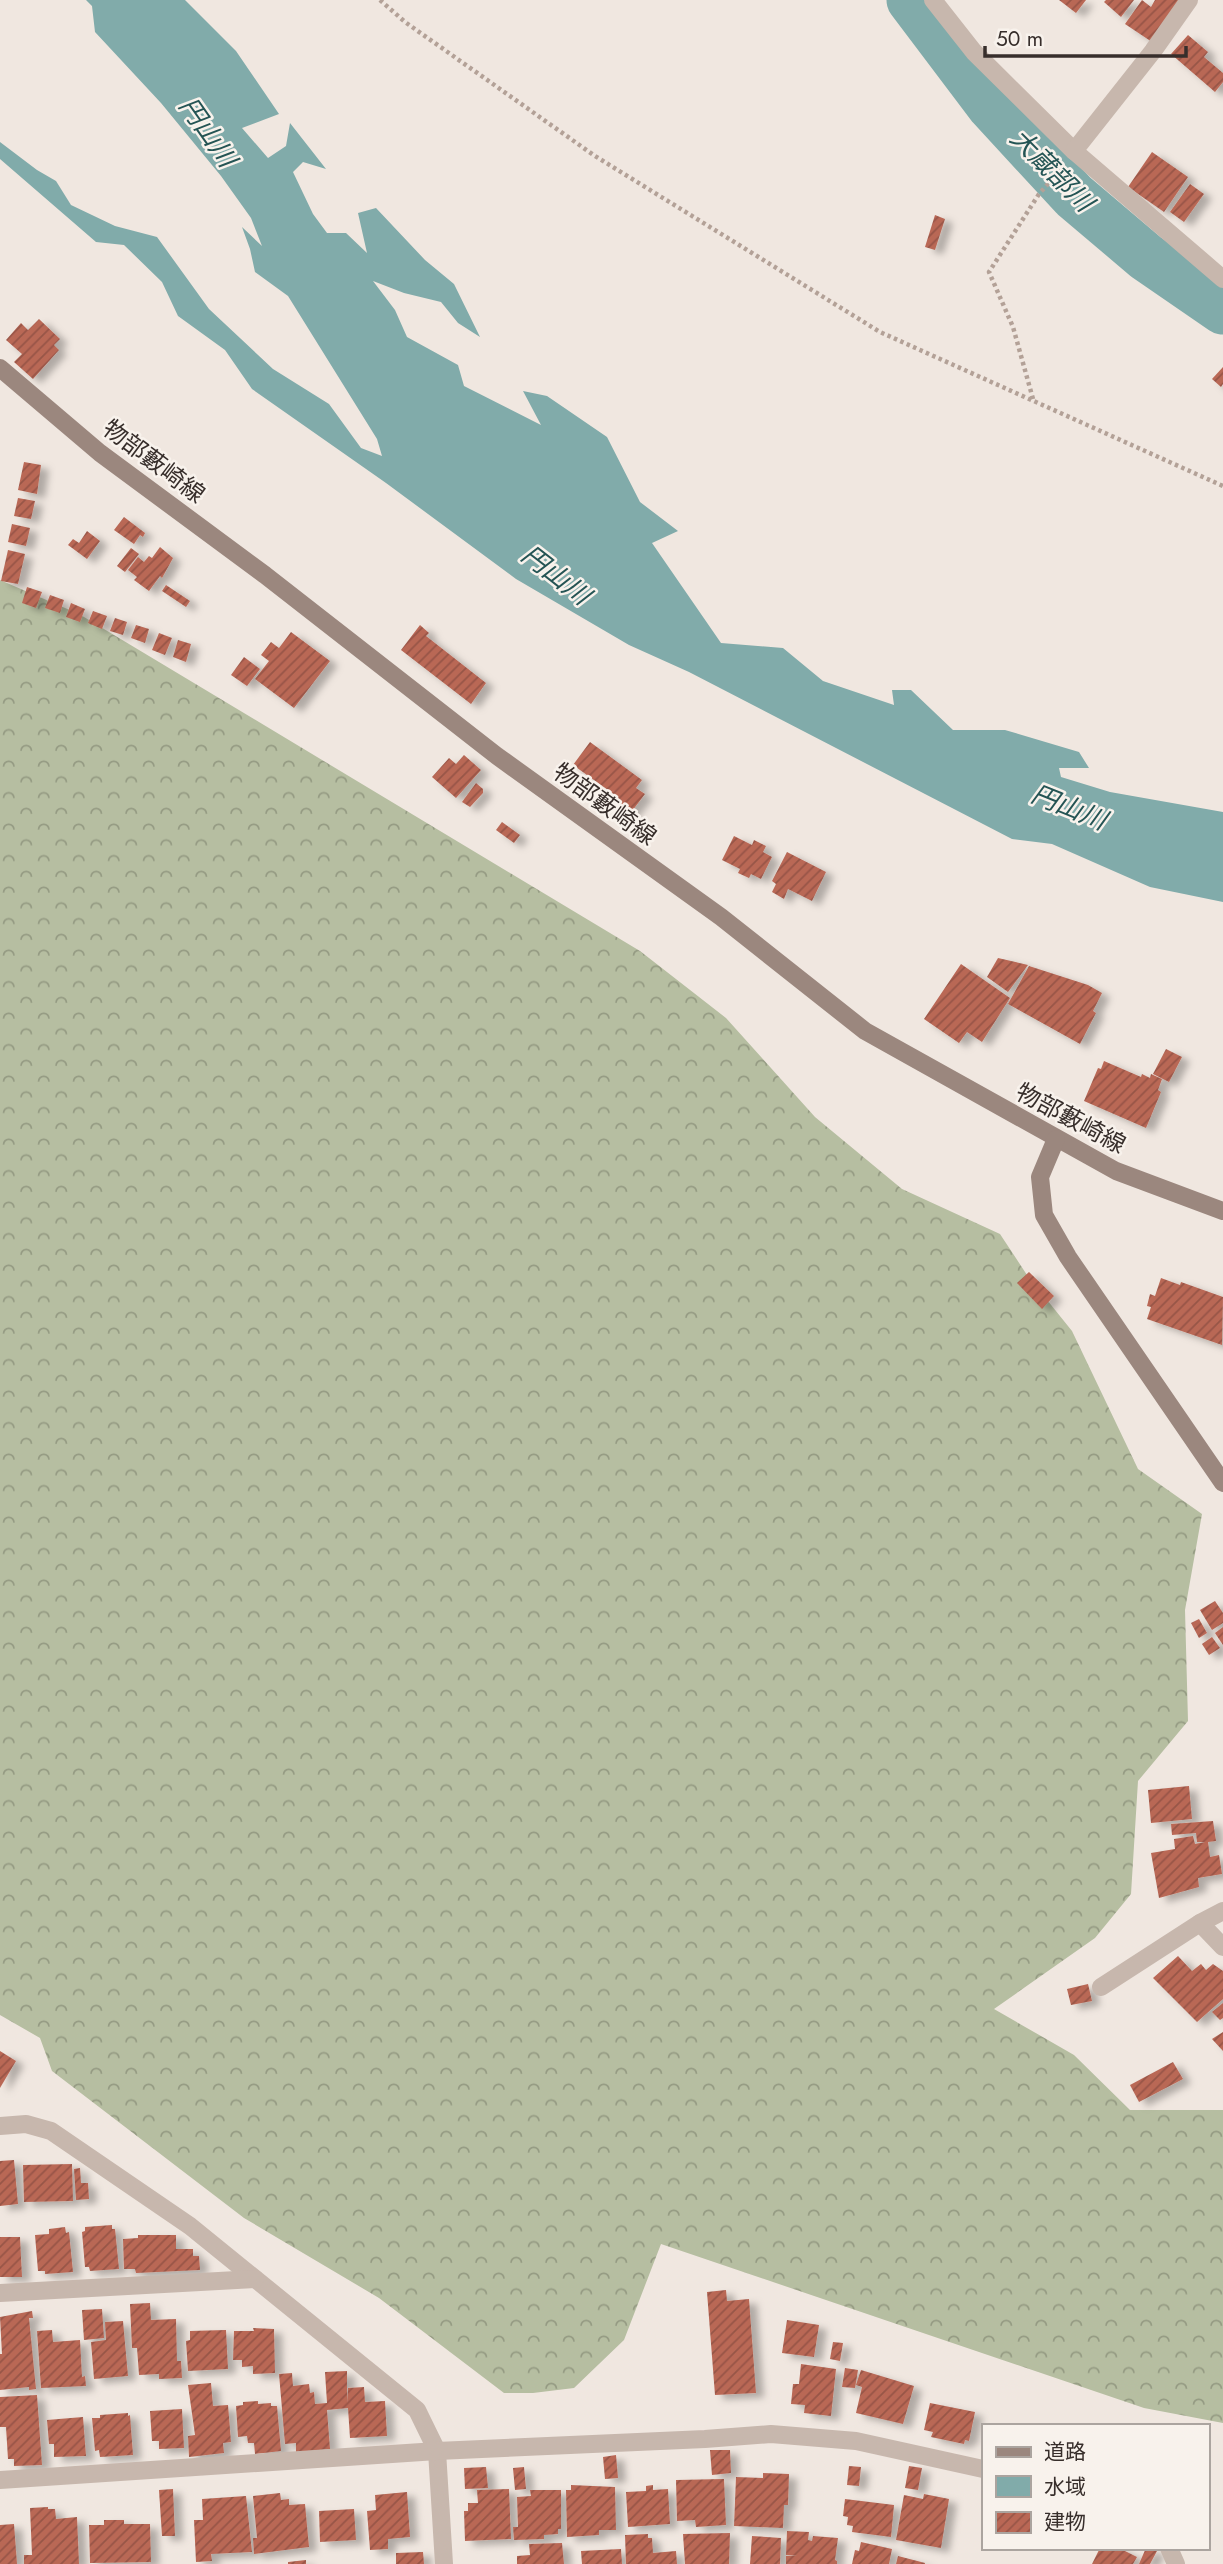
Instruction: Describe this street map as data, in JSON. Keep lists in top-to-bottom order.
{
  "streets": {
    "main road": ["物部藪崎線"]
  },
  "water": ["円山川", "大蔵部川"],
  "legend": ["道路", "水域", "建物"],
  "scale_bar": "50 m"
}
